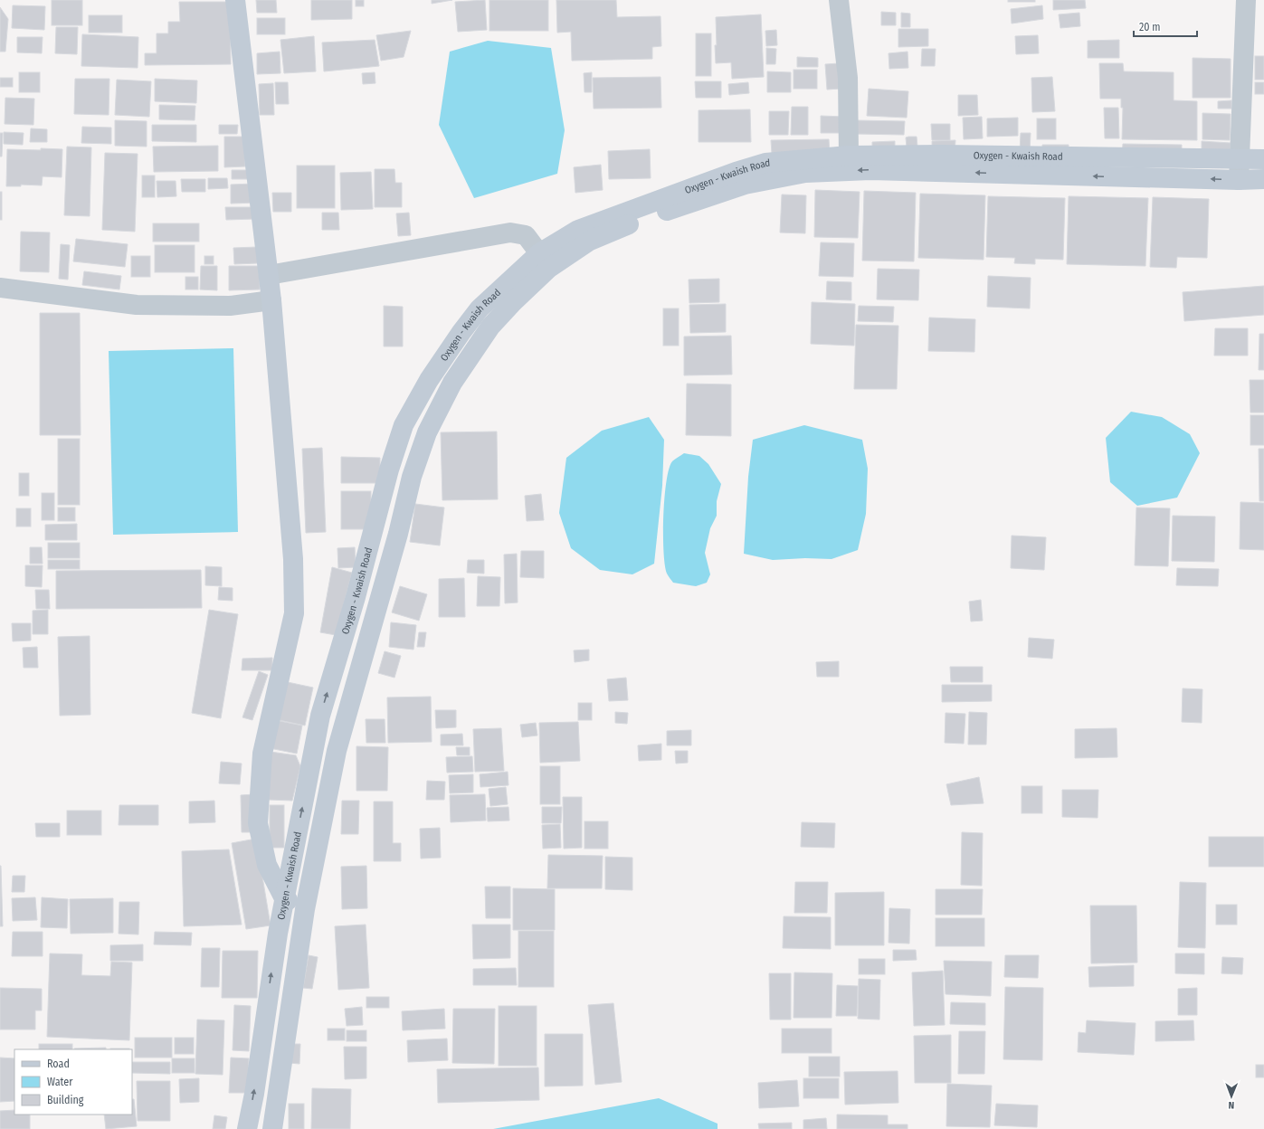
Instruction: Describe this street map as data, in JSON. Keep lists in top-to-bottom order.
{
  "streets": {
    "main road": ["Oxygen - Kwaish Road"]
  },
  "legend": ["Road", "Water", "Building"],
  "scale_bar": "20 m",
  "north": "bottom"
}
